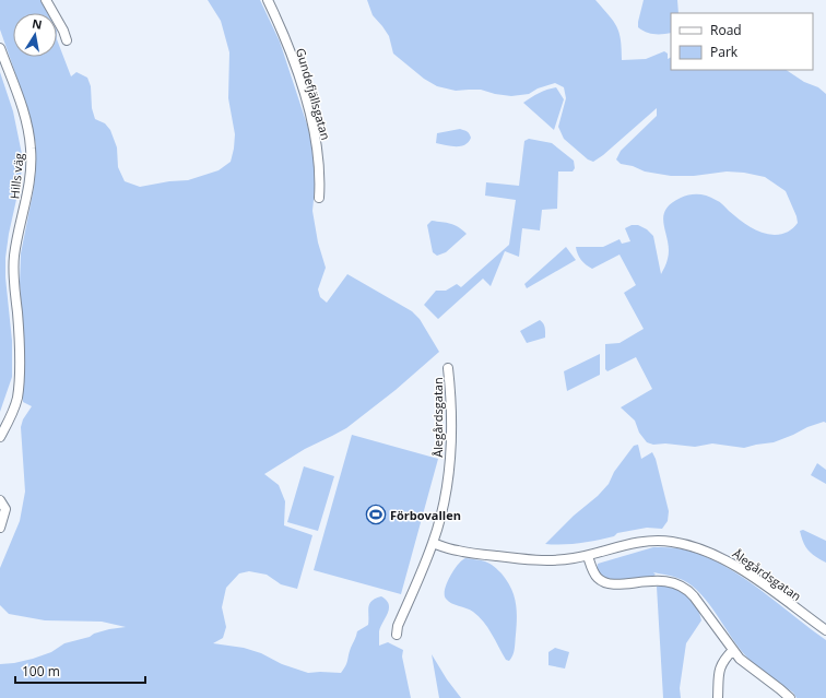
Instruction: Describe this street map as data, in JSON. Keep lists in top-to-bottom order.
{
  "streets": {
    "street": ["Gundefjällsgatan", "Hills väg", "Ålegårdsgatan"]
  },
  "places": {
    "sports": ["Förbovallen"]
  },
  "legend": ["Road", "Park"],
  "scale_bar": "100 m",
  "north": "top"
}
